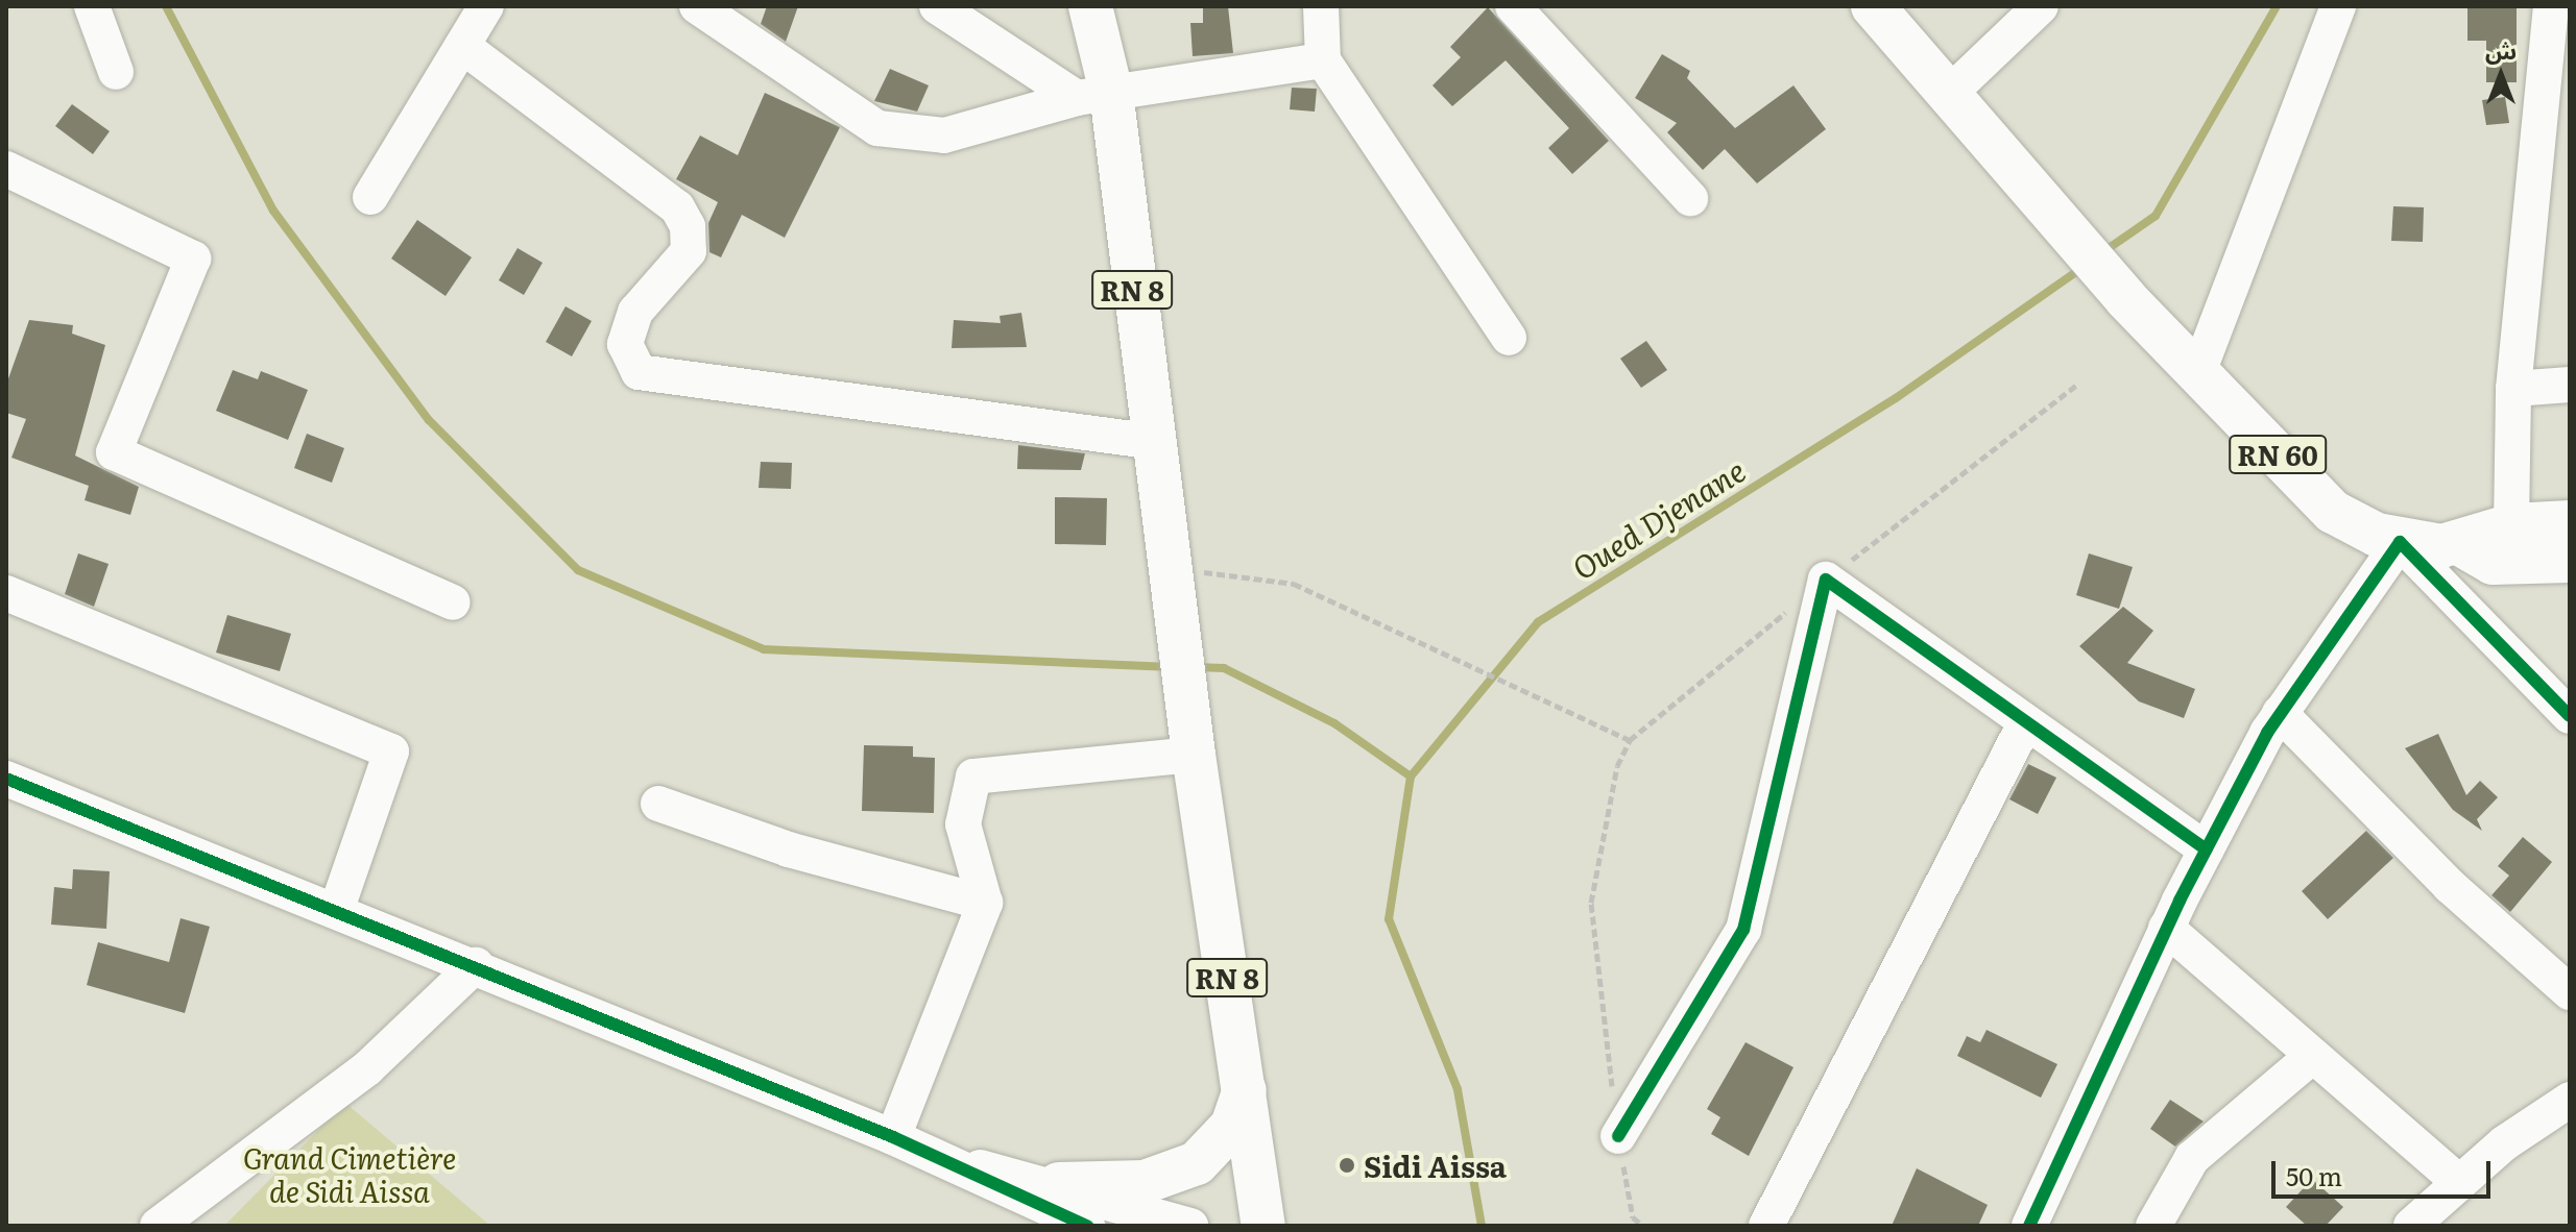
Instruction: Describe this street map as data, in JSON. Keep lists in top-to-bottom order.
{
  "streets": {
    "main road": ["RN 8", "RN 60"]
  },
  "water": ["Oued Djenane"],
  "parks": ["Grand Cimetière de Sidi Aissa"],
  "places": ["Sidi Aissa"],
  "scale_bar": "50 m",
  "north": "top"
}
